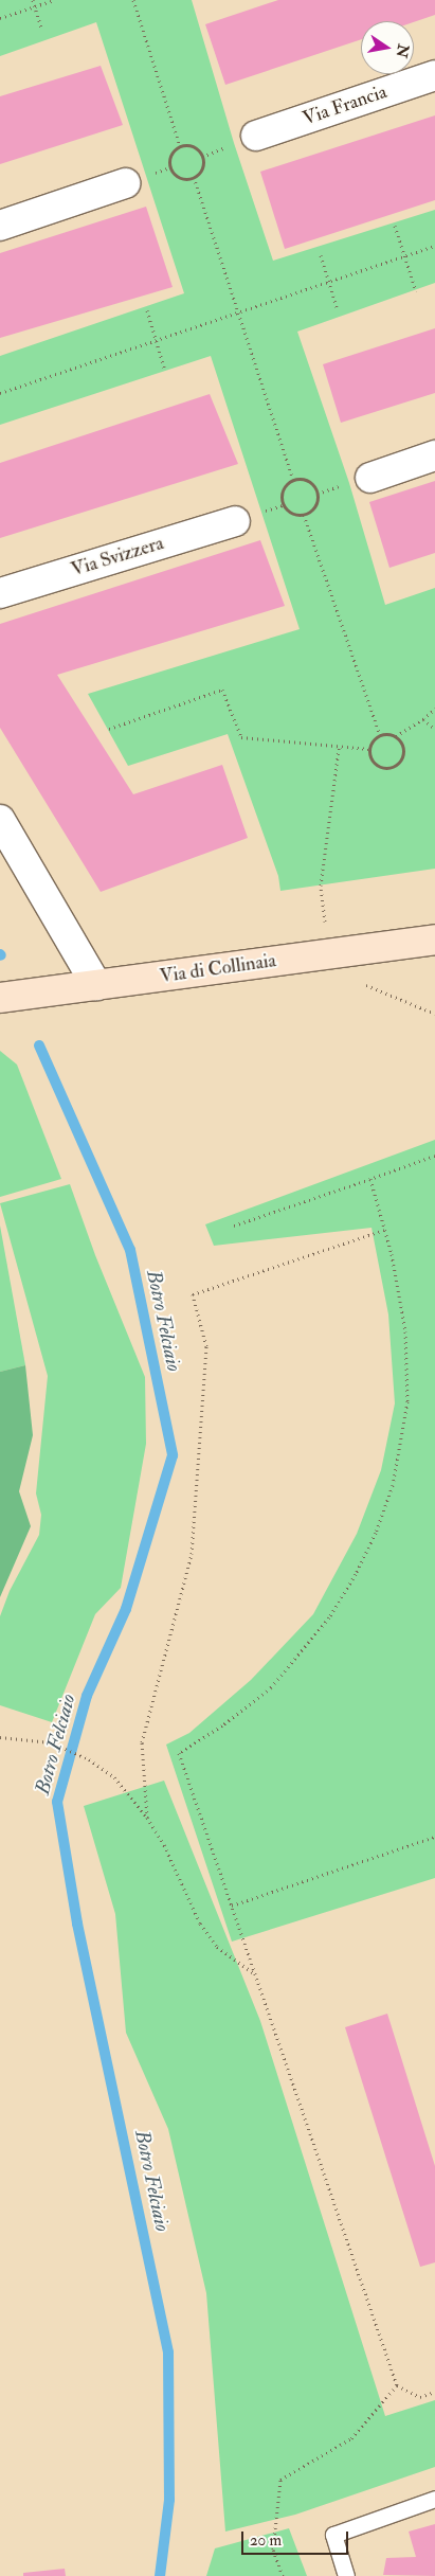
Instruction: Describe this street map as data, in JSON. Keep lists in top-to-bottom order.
{
  "streets": {
    "street": ["Via Francia", "Via Svizzera", "Via di Collinaia"]
  },
  "water": ["Botro Felciaio"],
  "scale_bar": "20 m",
  "north": "right"
}
